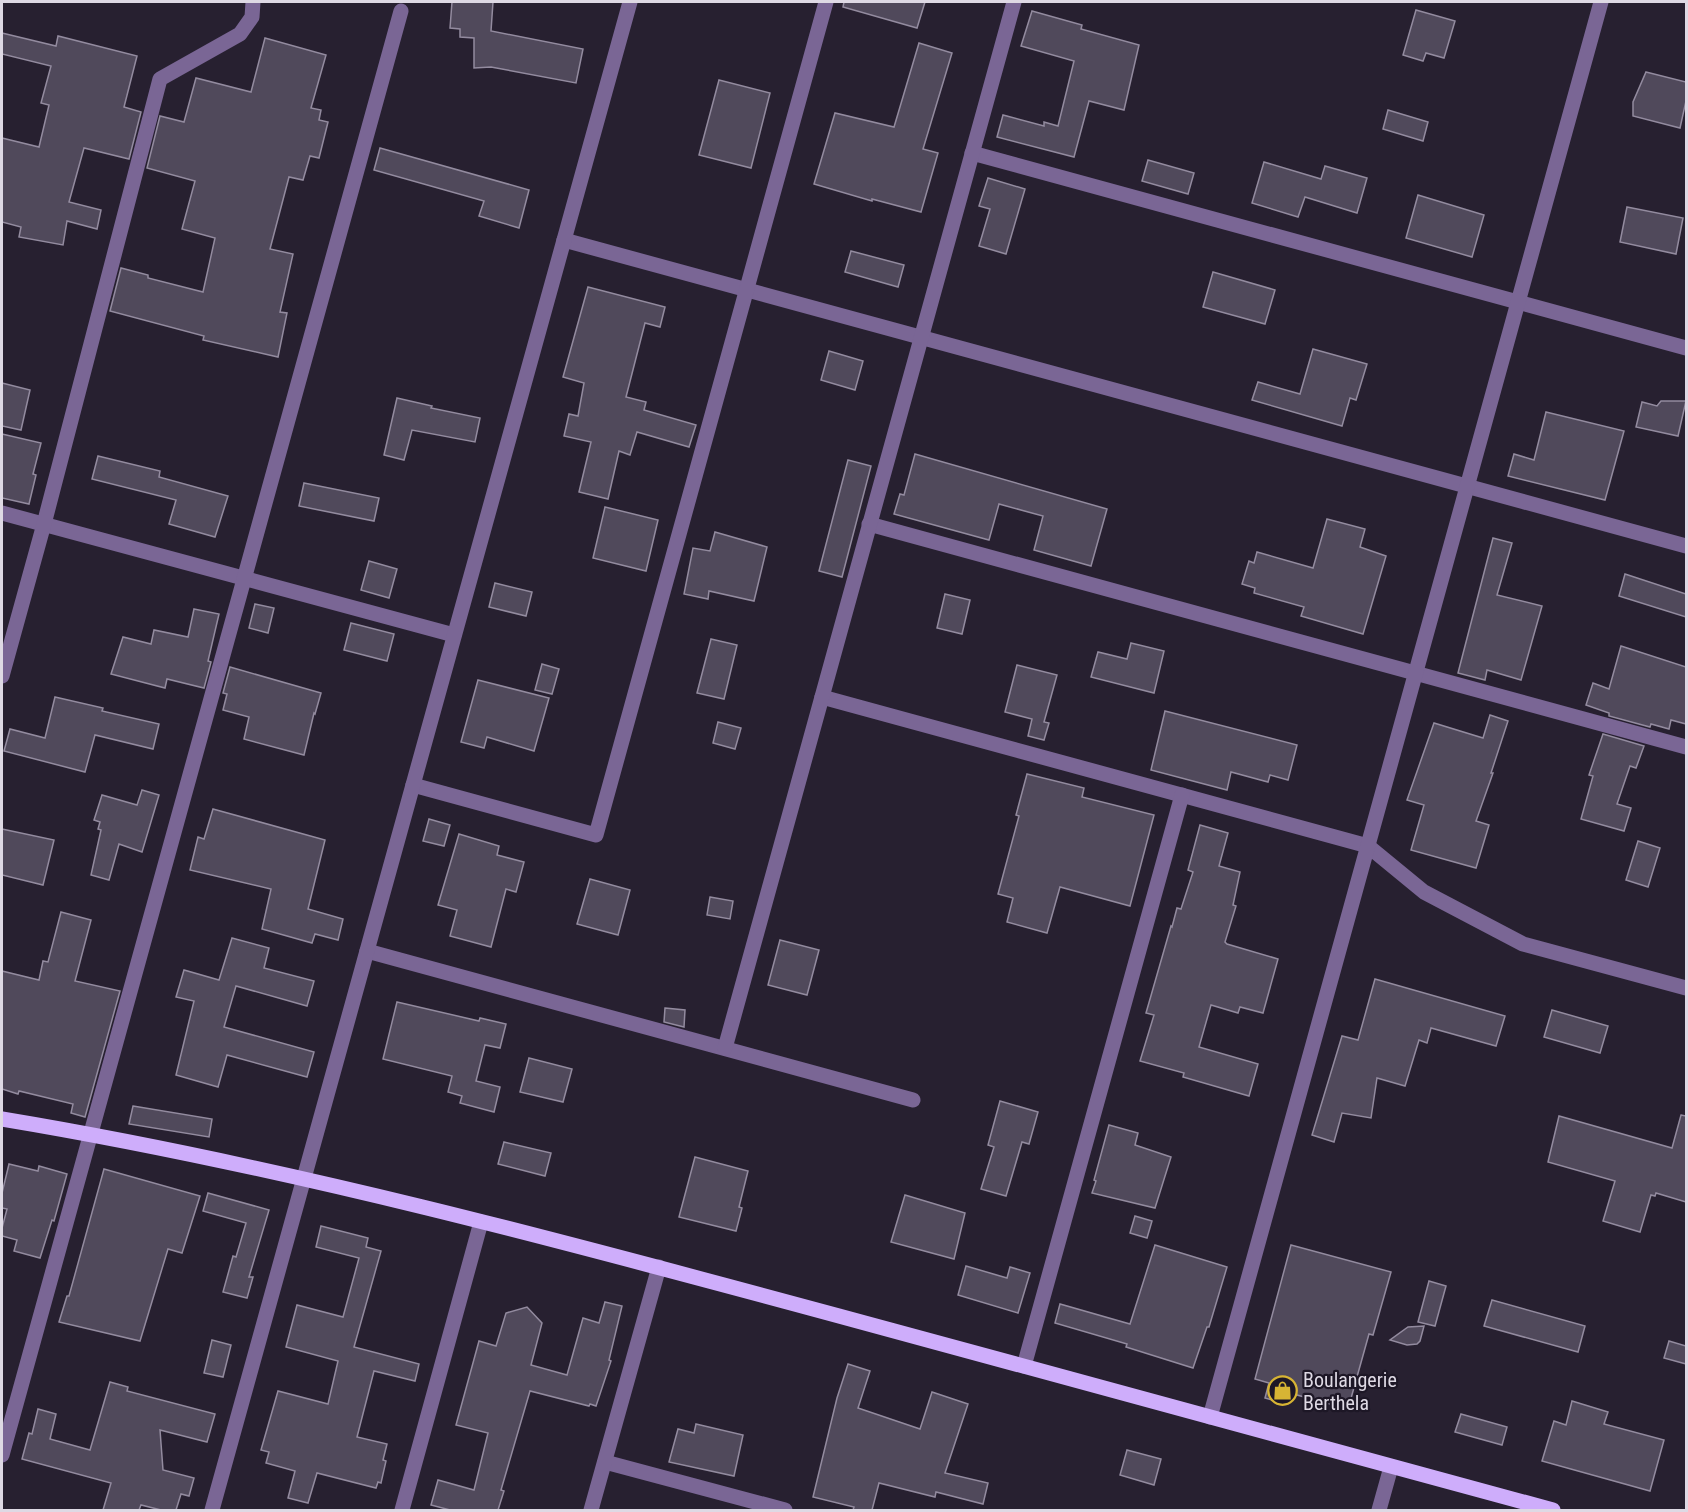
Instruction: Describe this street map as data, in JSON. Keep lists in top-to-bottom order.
{
  "places": {
    "shop": ["Boulangerie Berthela"]
  }
}
